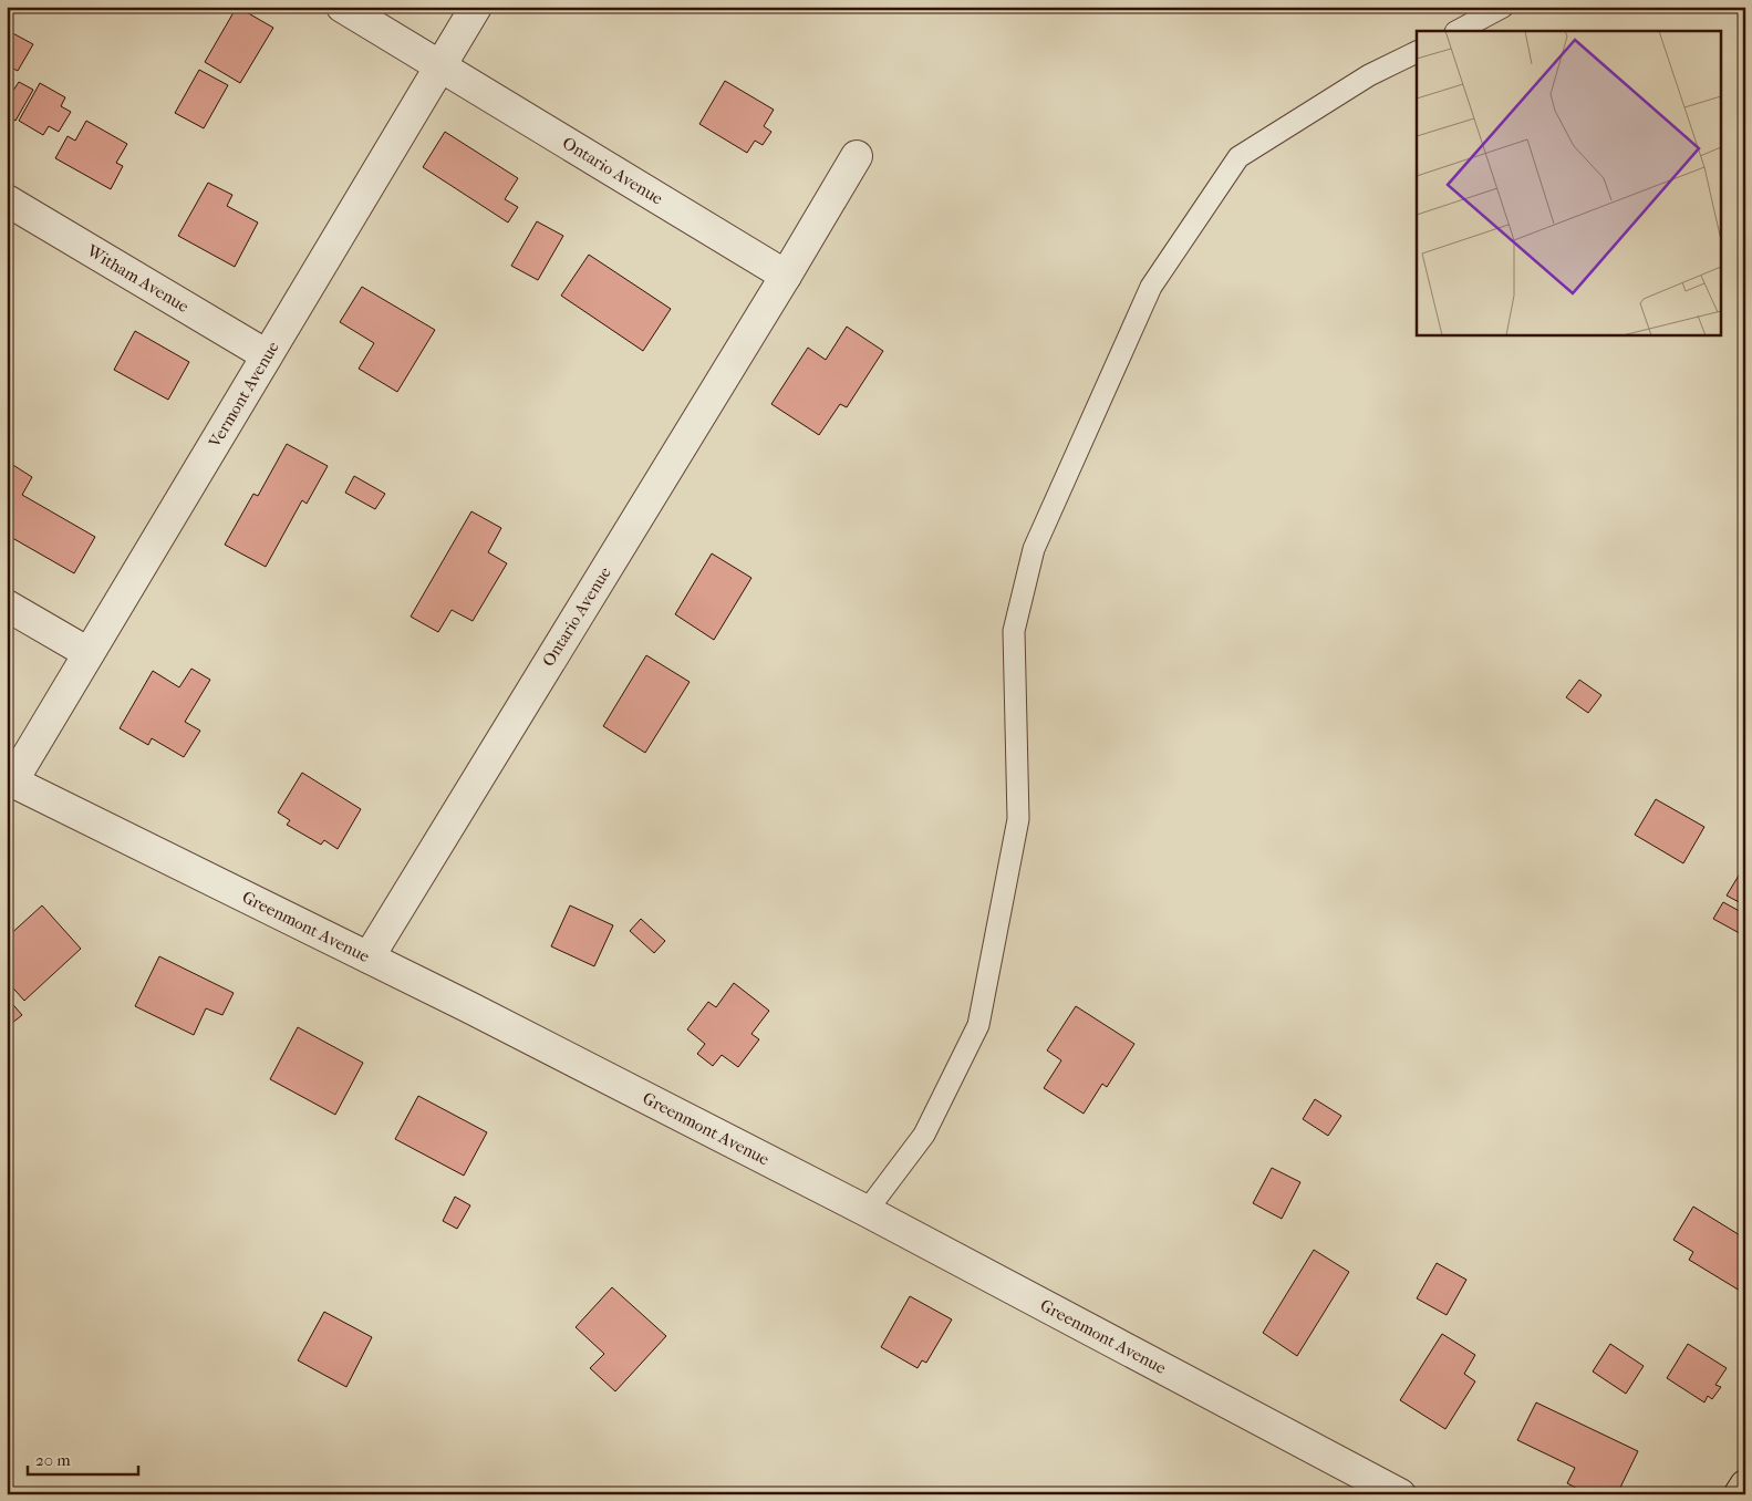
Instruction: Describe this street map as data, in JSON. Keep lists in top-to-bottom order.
{
  "streets": {
    "street": [
      "Ontario Avenue",
      "Witham Avenue",
      "Vermont Avenue",
      "Greenmont Avenue"
    ]
  },
  "crossings": [
    ["Ontario Avenue", "Vermont Avenue"],
    ["Ontario Avenue", "Greenmont Avenue"],
    ["Witham Avenue", "Vermont Avenue"],
    ["Vermont Avenue", "Greenmont Avenue"]
  ],
  "scale_bar": "20 m"
}
